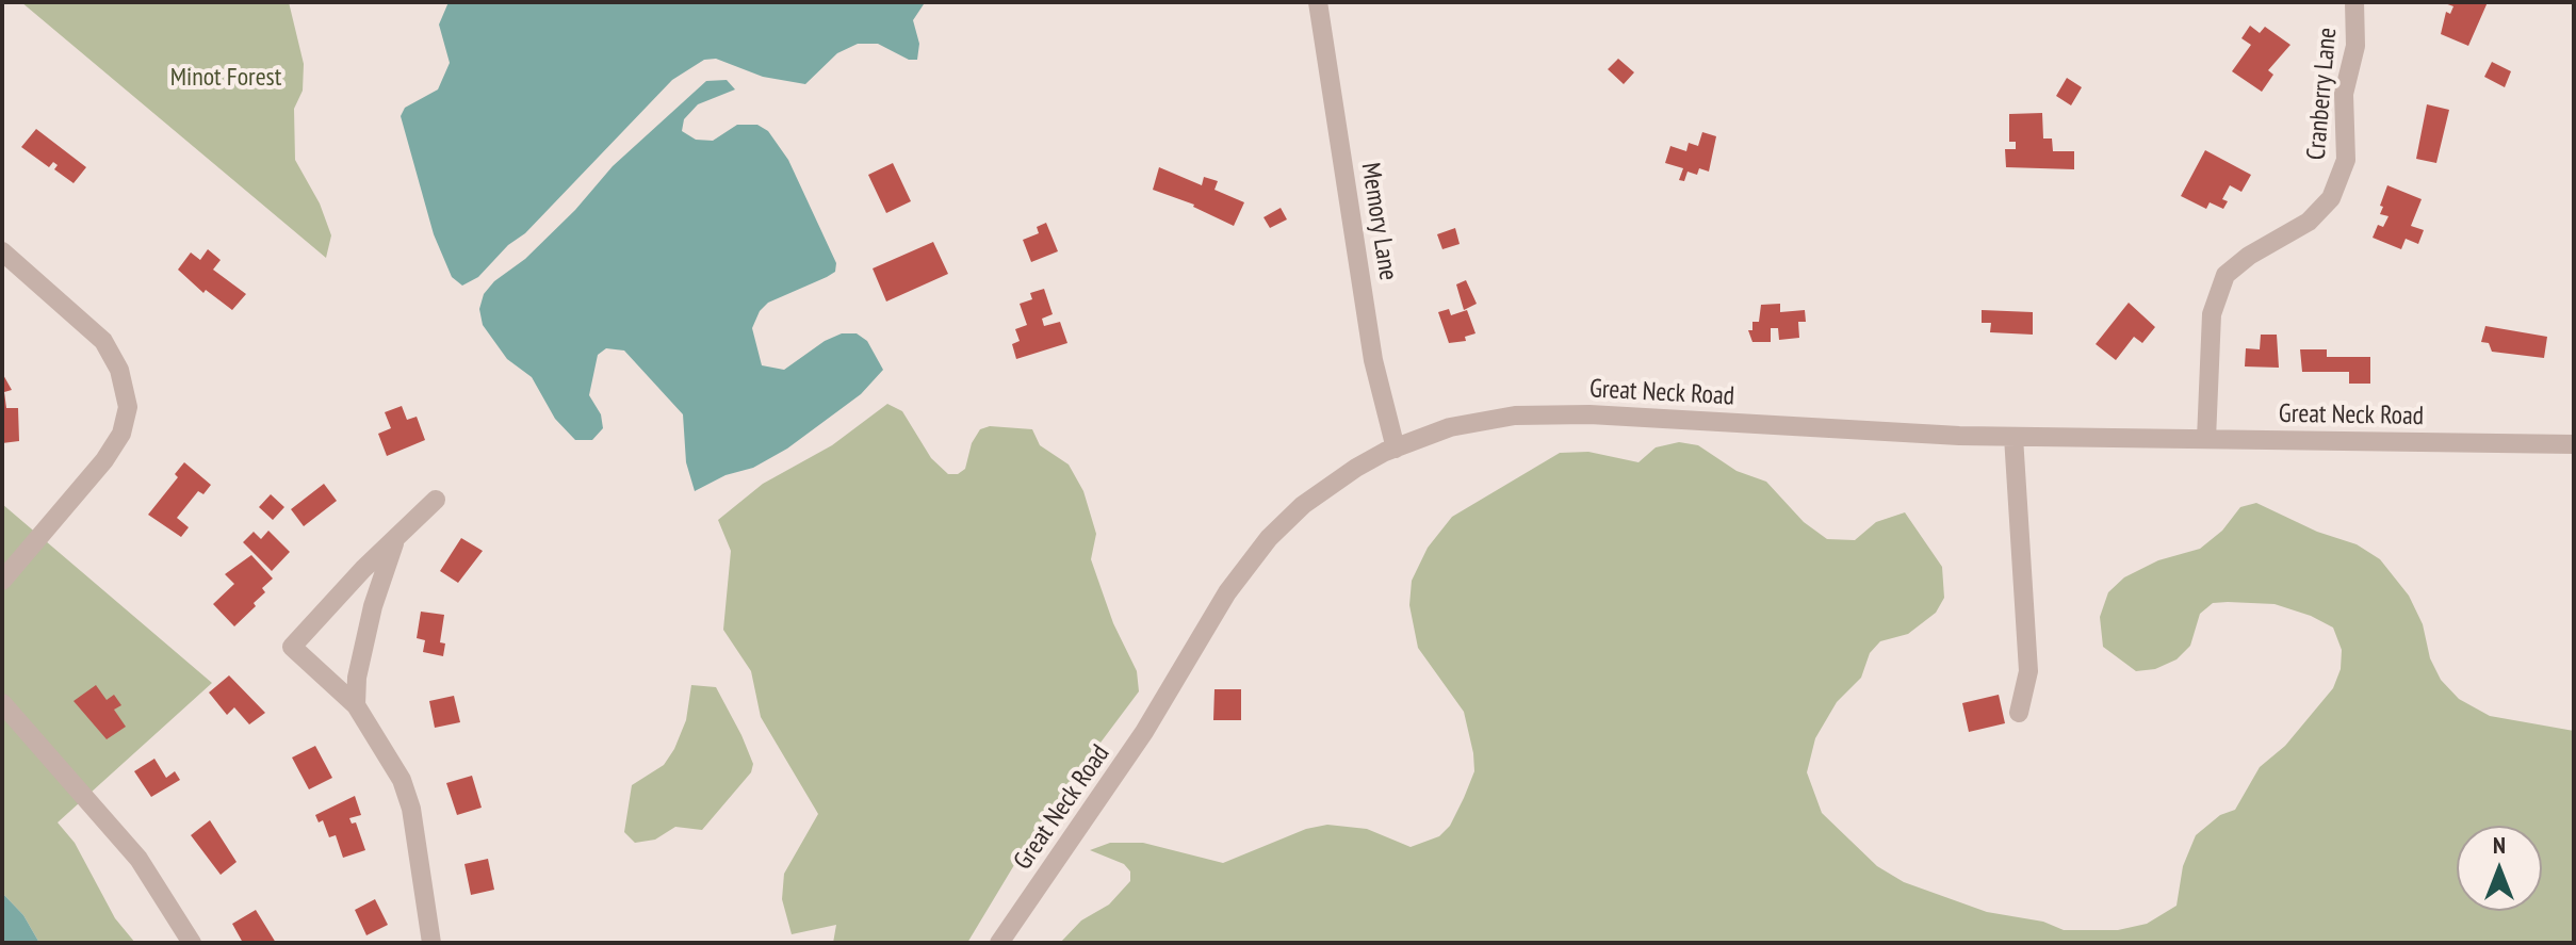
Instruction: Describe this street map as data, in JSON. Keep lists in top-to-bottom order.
{
  "streets": {
    "street": ["Cranberry Lane", "Memory Lane", "Great Neck Road"]
  },
  "crossings": [
    ["Cranberry Lane", "Great Neck Road"],
    ["Memory Lane", "Great Neck Road"]
  ],
  "parks": ["Minot Forest"],
  "north": "top"
}
